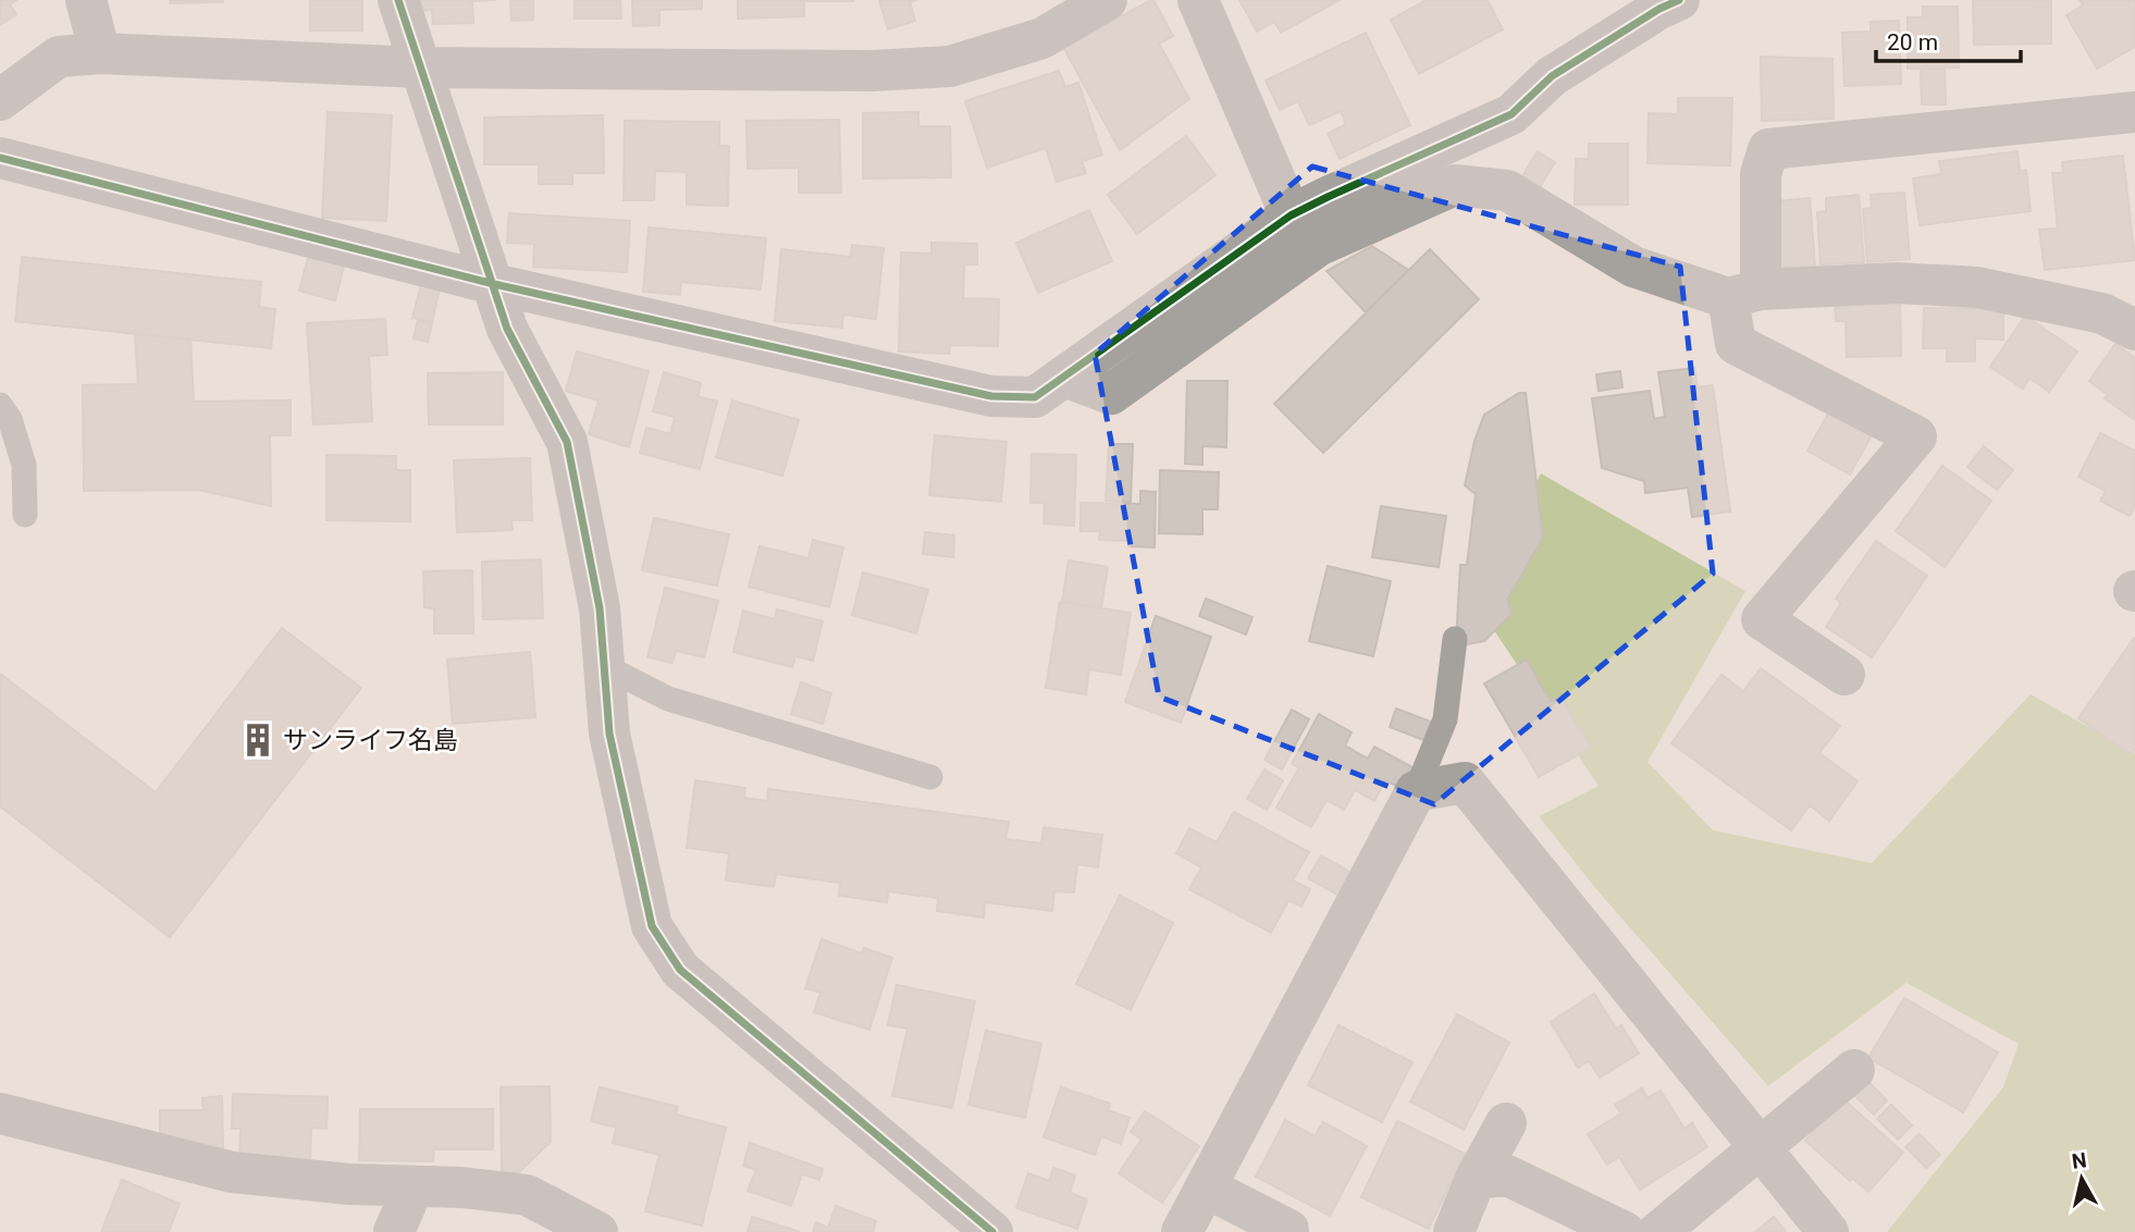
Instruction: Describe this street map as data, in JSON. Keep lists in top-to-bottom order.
{
  "places": {
    "building": ["サンライフ名島"]
  },
  "scale_bar": "20 m",
  "north": "top"
}
